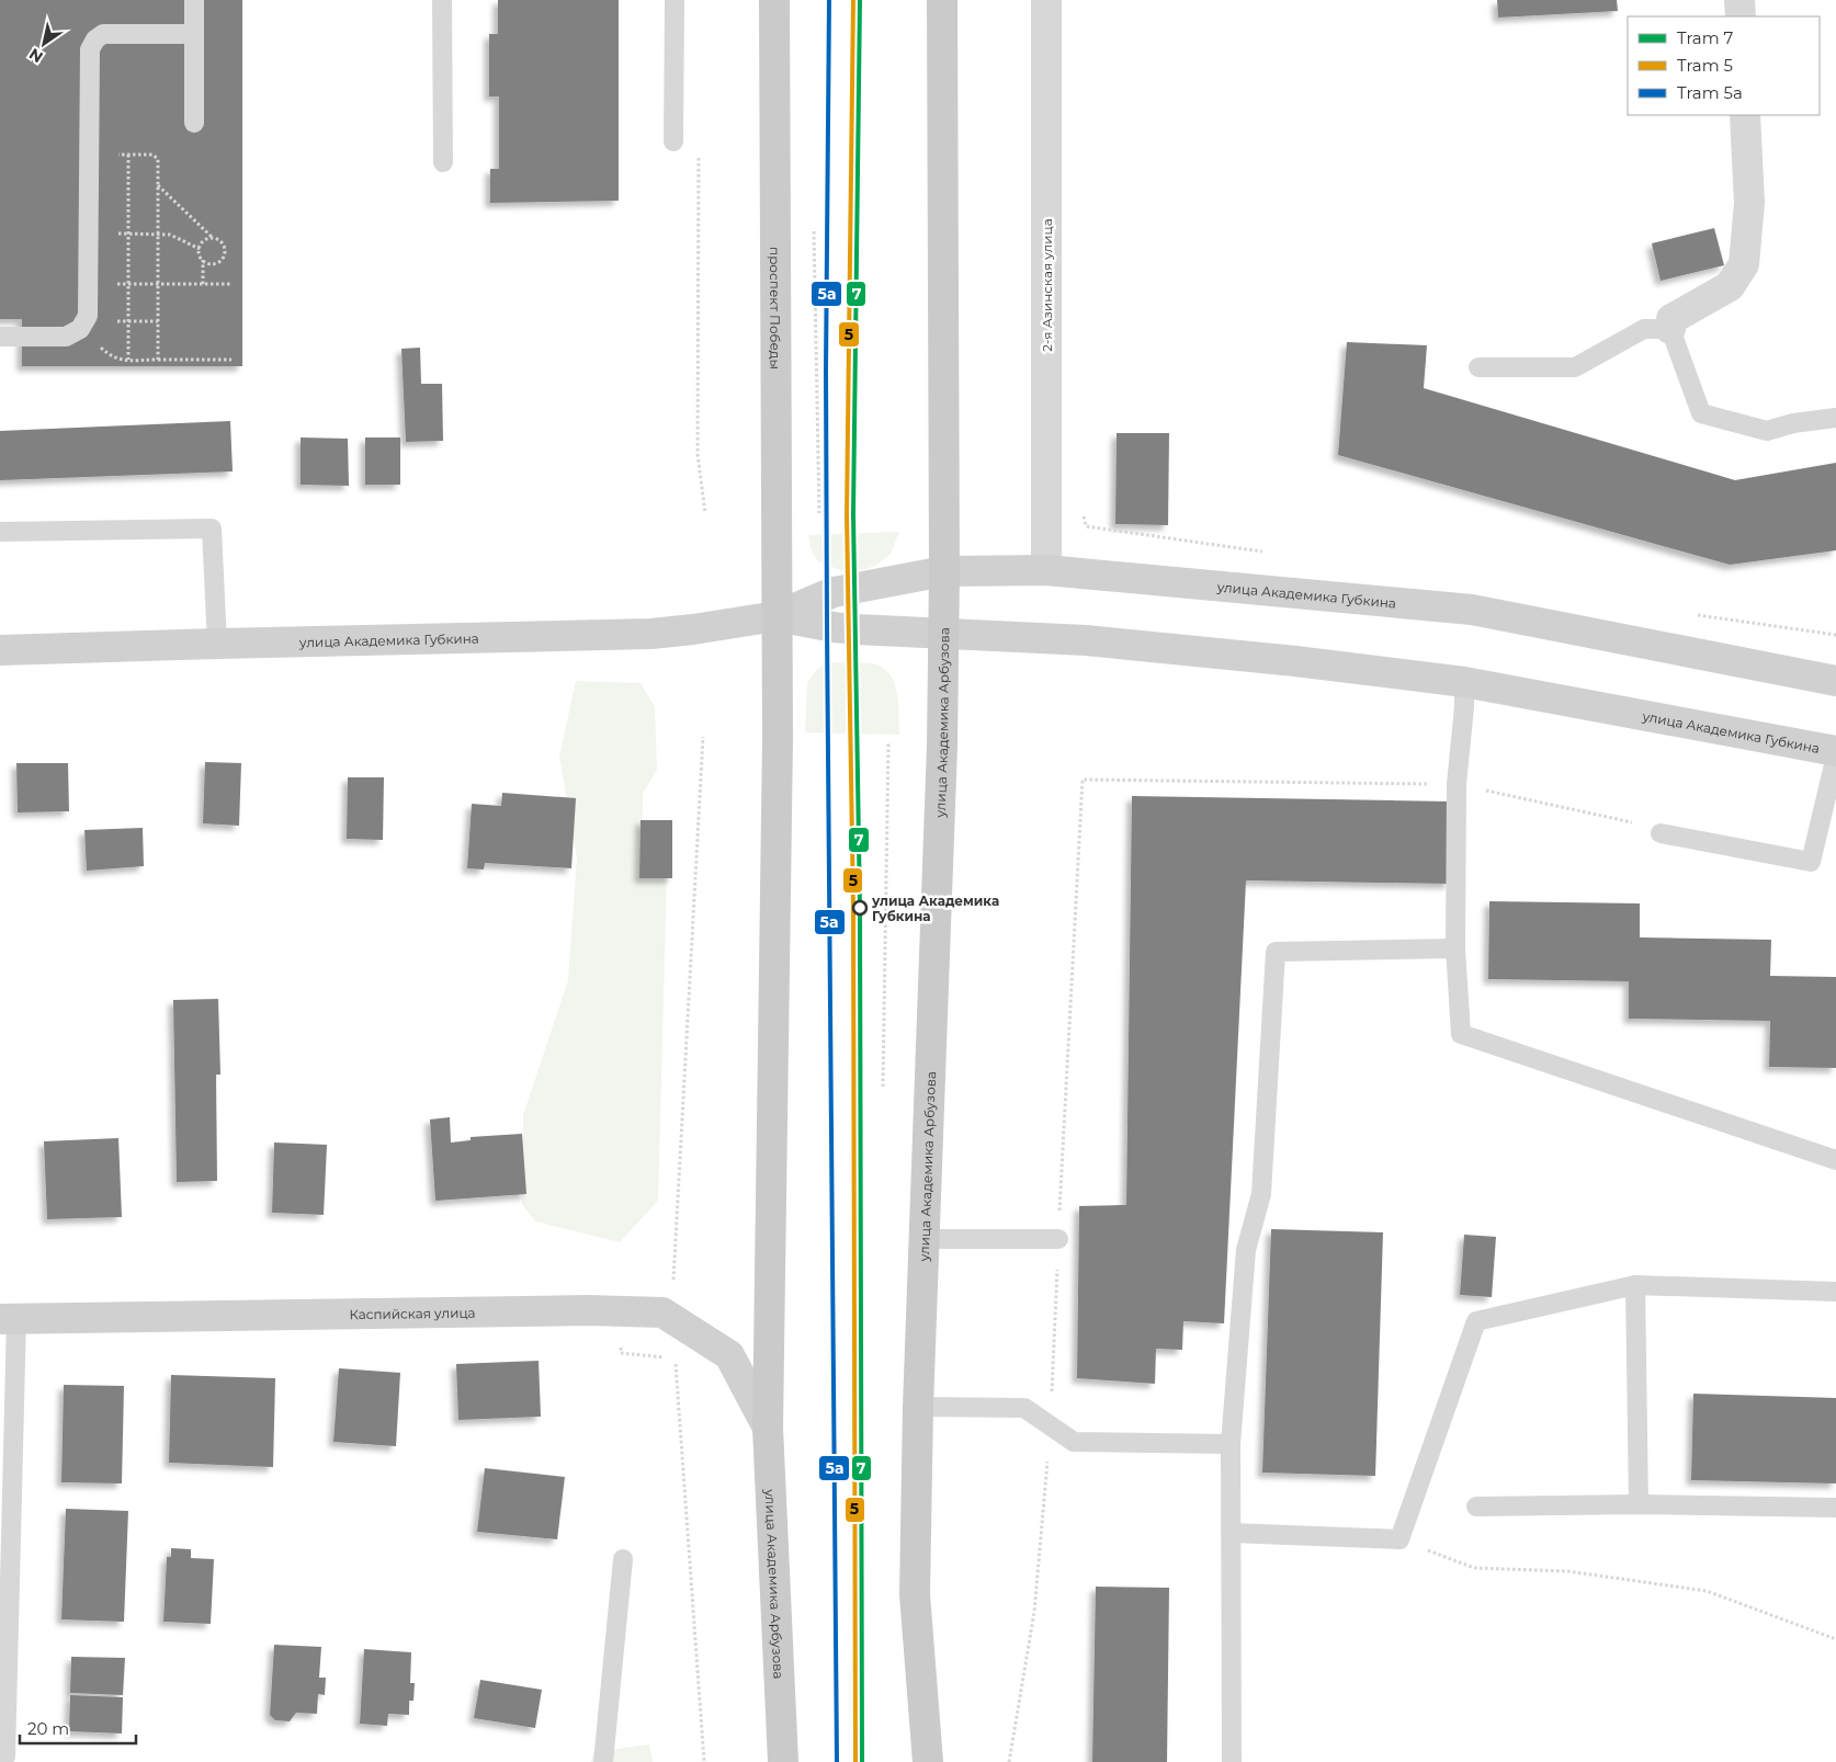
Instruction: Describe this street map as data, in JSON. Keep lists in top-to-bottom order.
{
  "streets": {
    "main road": ["проспект Победы", "улица Академика Арбузова"],
    "street": ["2-я Азинская улица", "улица Академика Губкина", "Каспийская улица"]
  },
  "crossings": [
    ["2-я Азинская улица", "улица Академика Губкина"],
    ["проспект Победы", "улица Академика Губкина"],
    ["проспект Победы", "улица Академика Арбузова"],
    ["улица Академика Губкина", "улица Академика Арбузова"],
    ["улица Академика Арбузова", "Каспийская улица"]
  ],
  "places": ["улица Академика Губкина"],
  "lines": ["tram line 7", "tram line 5", "tram line 5а"],
  "legend": ["Tram 7", "Tram 5", "Tram 5а"],
  "scale_bar": "20 m",
  "north": "bottom left"
}
